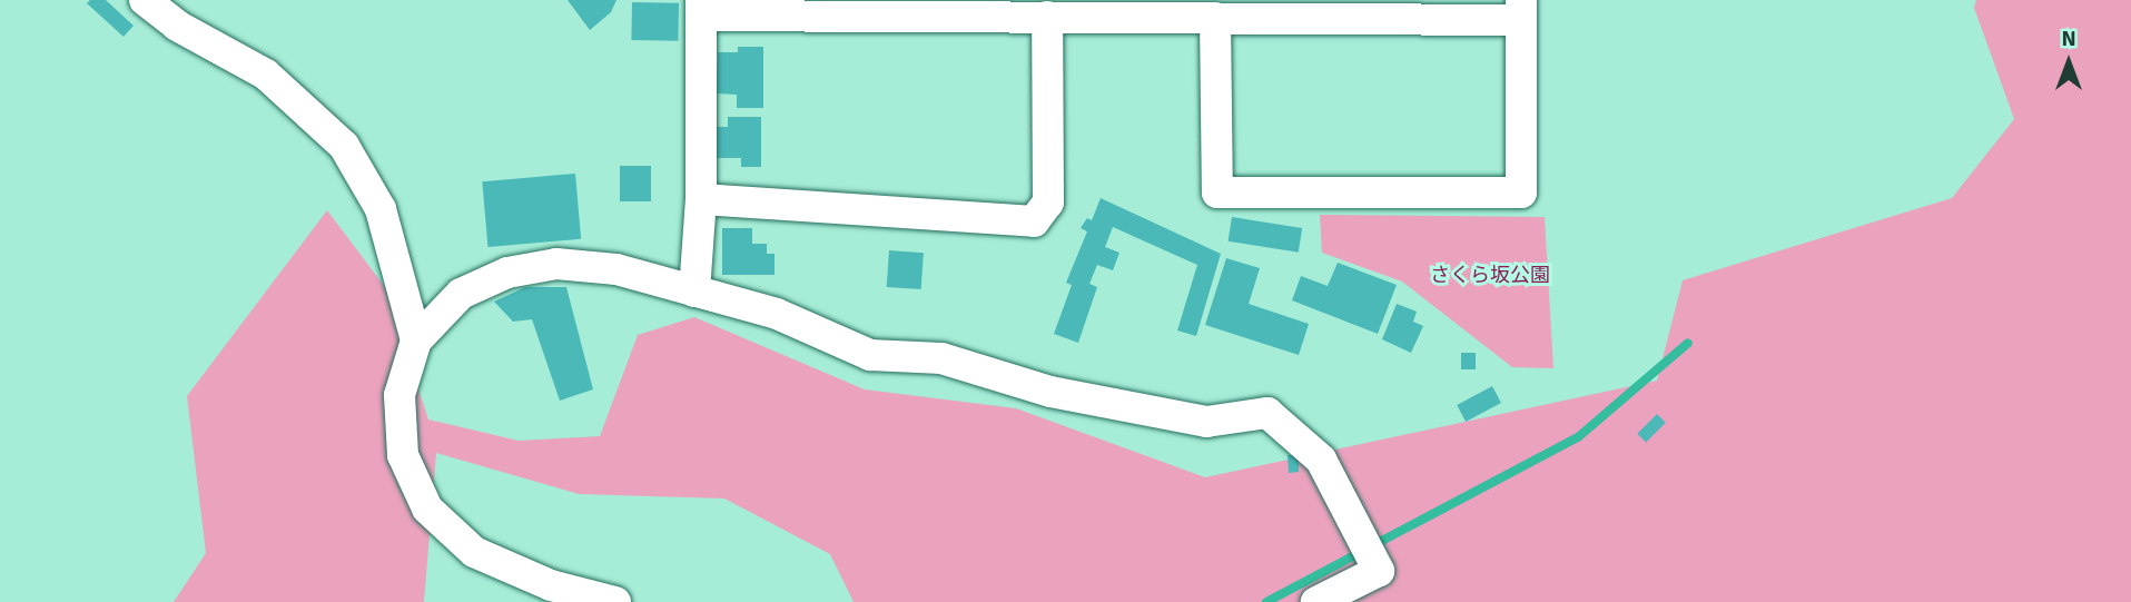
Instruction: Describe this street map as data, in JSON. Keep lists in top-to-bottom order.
{
  "parks": ["さくら坂公園"],
  "north": "top"
}
